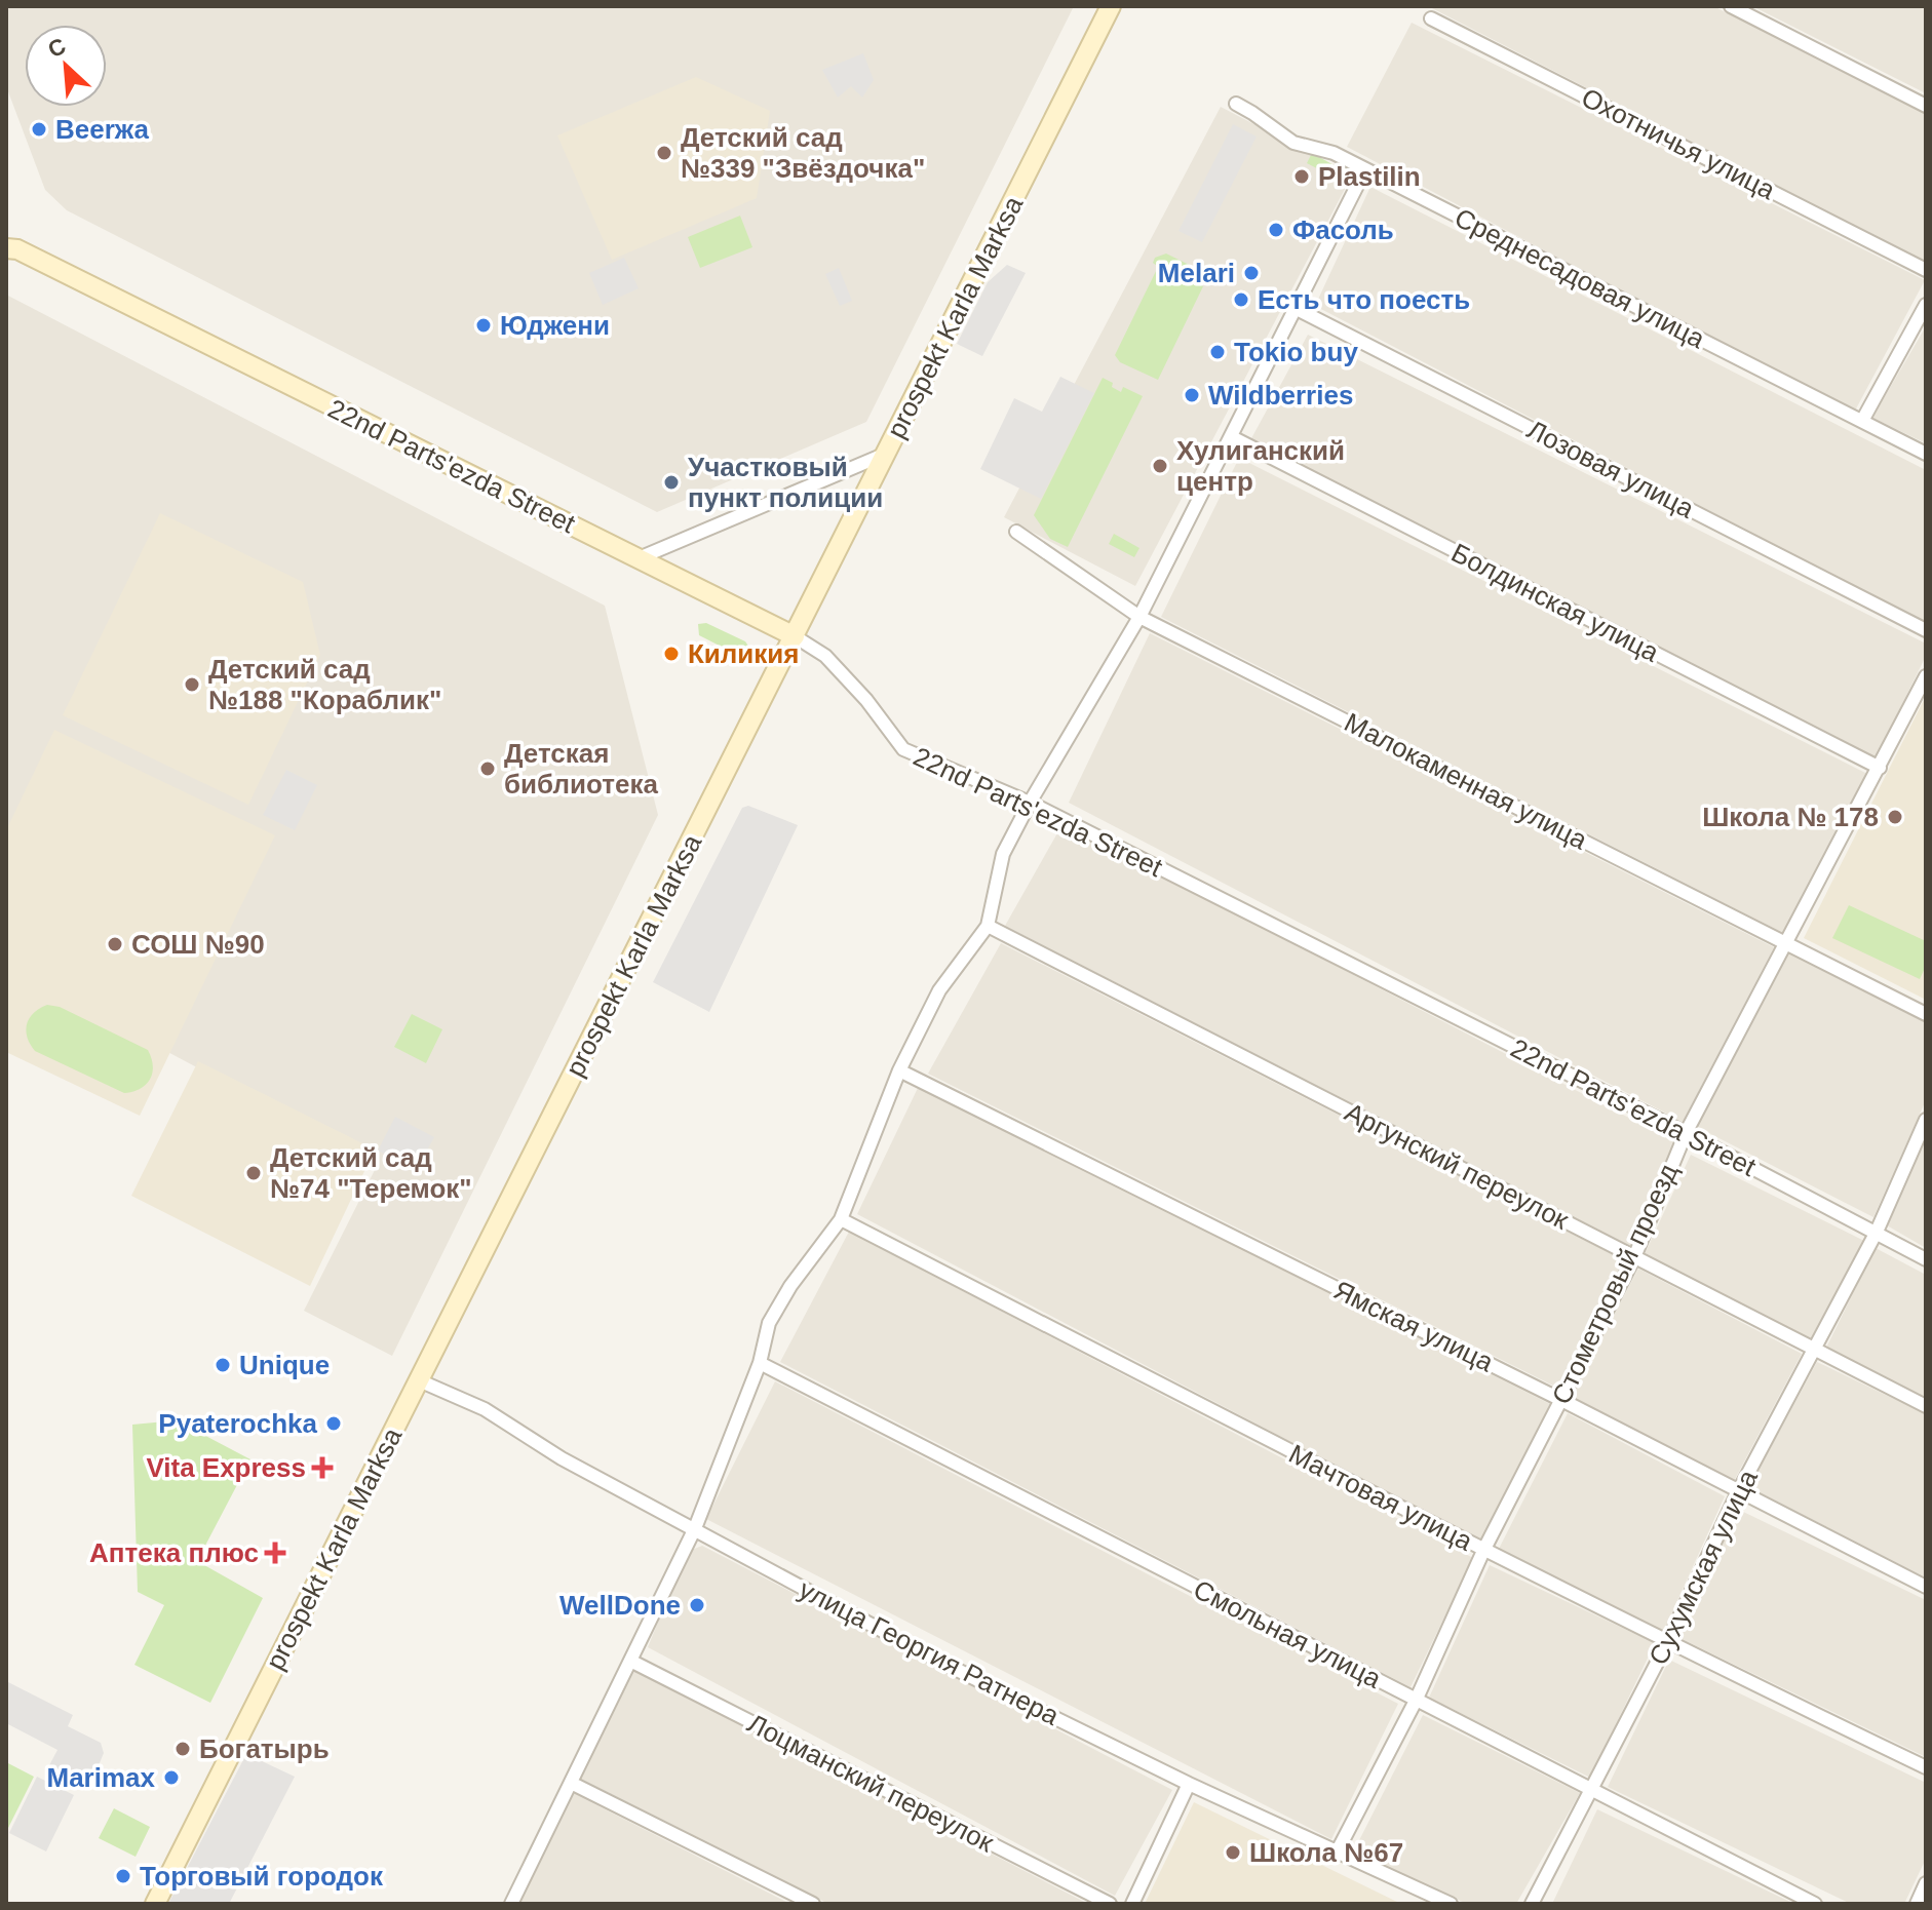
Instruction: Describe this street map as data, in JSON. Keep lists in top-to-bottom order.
{
  "streets": {
    "street": [
      "Охотничья улица",
      "Среднесадовая улица",
      "prospekt Karla Marksa",
      "22nd Parts'ezda Street",
      "Лозовая улица",
      "Болдинская улица",
      "Малокаменная улица",
      "Аргунский переулок",
      "Стометровый проезд",
      "Ямская улица",
      "Мачтовая улица",
      "Сухумская улица",
      "Смольная улица",
      "улица Георгия Ратнера",
      "Лоцманский переулок"
    ]
  },
  "crossings": [
    ["prospekt Karla Marksa", "22nd Parts'ezda Street"],
    ["prospekt Karla Marksa", "улица Георгия Ратнера"],
    ["22nd Parts'ezda Street", "Стометровый проезд"],
    ["22nd Parts'ezda Street", "Сухумская улица"],
    ["Болдинская улица", "Стометровый проезд"],
    ["Малокаменная улица", "Стометровый проезд"],
    ["Аргунский переулок", "Стометровый проезд"],
    ["Аргунский переулок", "Сухумская улица"],
    ["Стометровый проезд", "Ямская улица"],
    ["Стометровый проезд", "Мачтовая улица"],
    ["Стометровый проезд", "Смольная улица"],
    ["Стометровый проезд", "улица Георгия Ратнера"],
    ["Ямская улица", "Сухумская улица"],
    ["Мачтовая улица", "Сухумская улица"],
    ["Сухумская улица", "Смольная улица"]
  ],
  "places": {
    "other": [
      "Beerжа",
      "Детский сад №339 \"Звёздочка\"",
      "Plastilin",
      "Фасоль",
      "Melari",
      "Есть что поесть",
      "Юджени",
      "Tokio buy",
      "Wildberries",
      "Хулиганский центр",
      "Участковый пункт полиции",
      "Киликия",
      "Детский сад №188 \"Кораблик\"",
      "Детская библиотека",
      "Школа № 178",
      "СОШ №90",
      "Детский сад №74 \"Теремок\"",
      "Unique",
      "Pyaterochka",
      "WellDone",
      "Богатырь",
      "Marimax",
      "Школа №67",
      "Торговый городок"
    ],
    "health": ["Vita Express", "Аптека плюс"]
  },
  "north": "top left"
}
